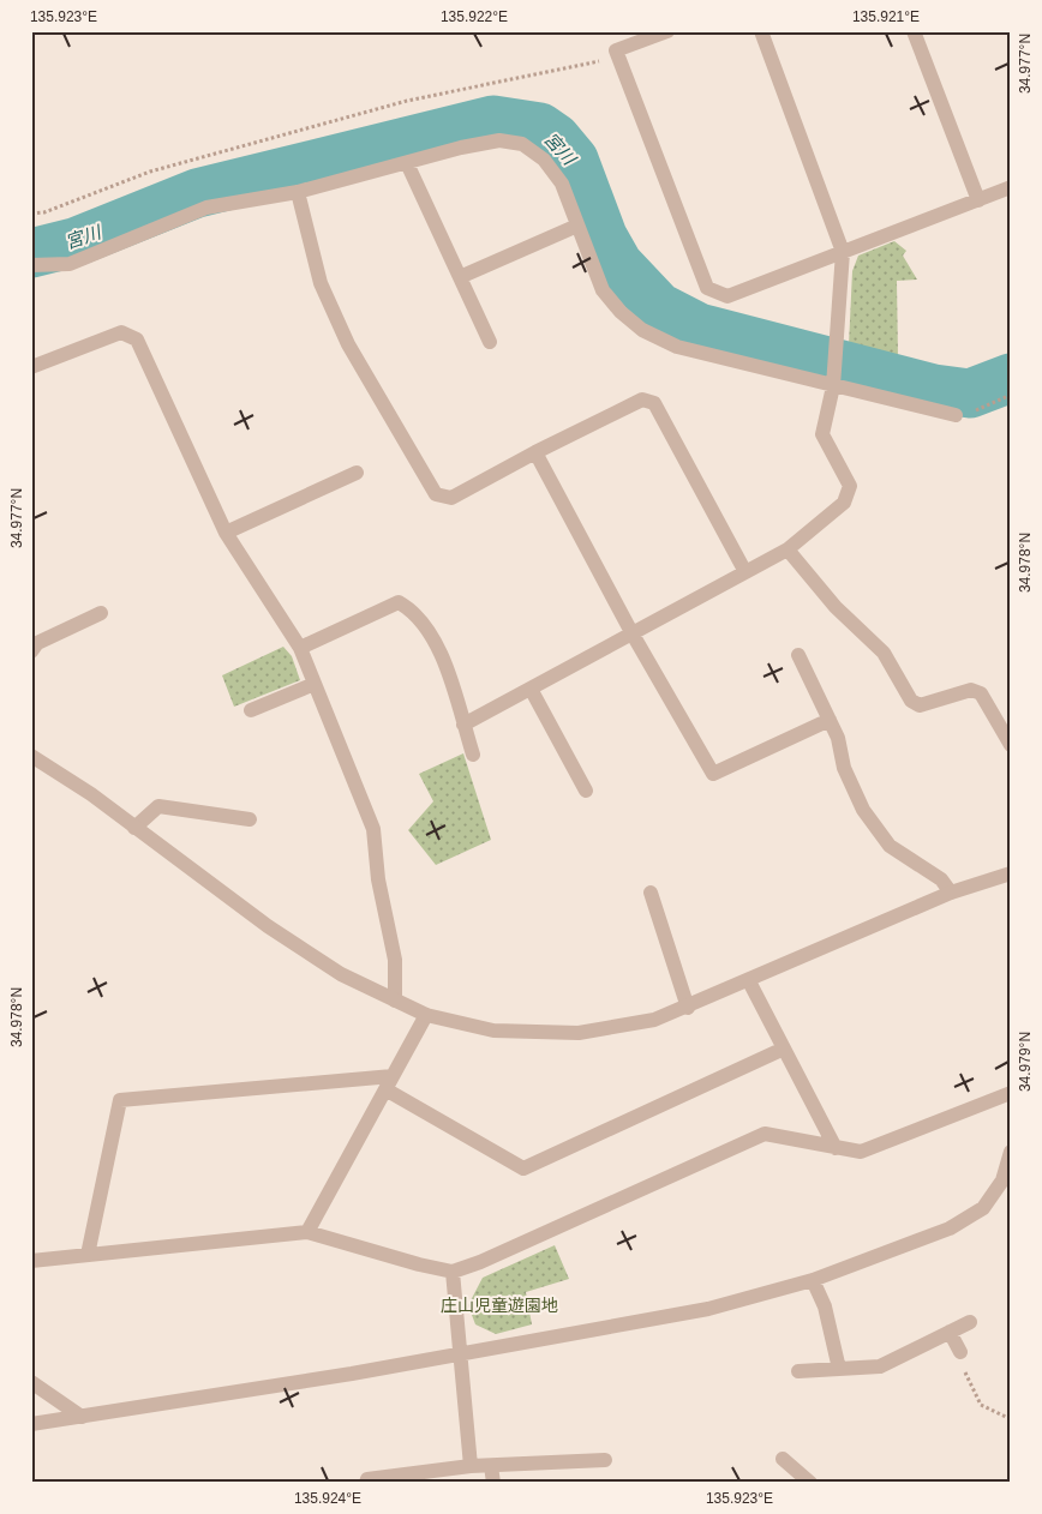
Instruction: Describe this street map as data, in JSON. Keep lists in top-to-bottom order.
{
  "water": ["宮川"],
  "parks": ["庄山児童遊園地"],
  "coordinates": [
    "135.923°E",
    "135.922°E",
    "135.921°E",
    "34.977°N",
    "34.978°N",
    "34.979°N",
    "135.924°E"
  ]
}
